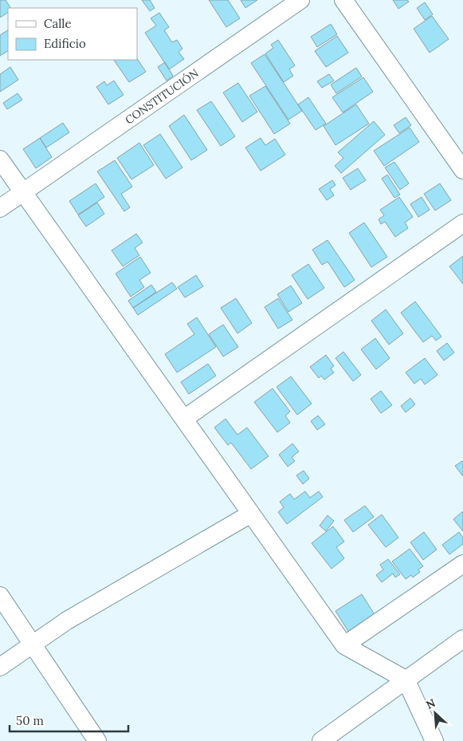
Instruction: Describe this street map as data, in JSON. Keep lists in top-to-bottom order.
{
  "streets": {
    "street": ["CONSTITUCIÓN"]
  },
  "legend": ["Calle", "Edificio"],
  "scale_bar": "50 m",
  "north": "top left"
}
